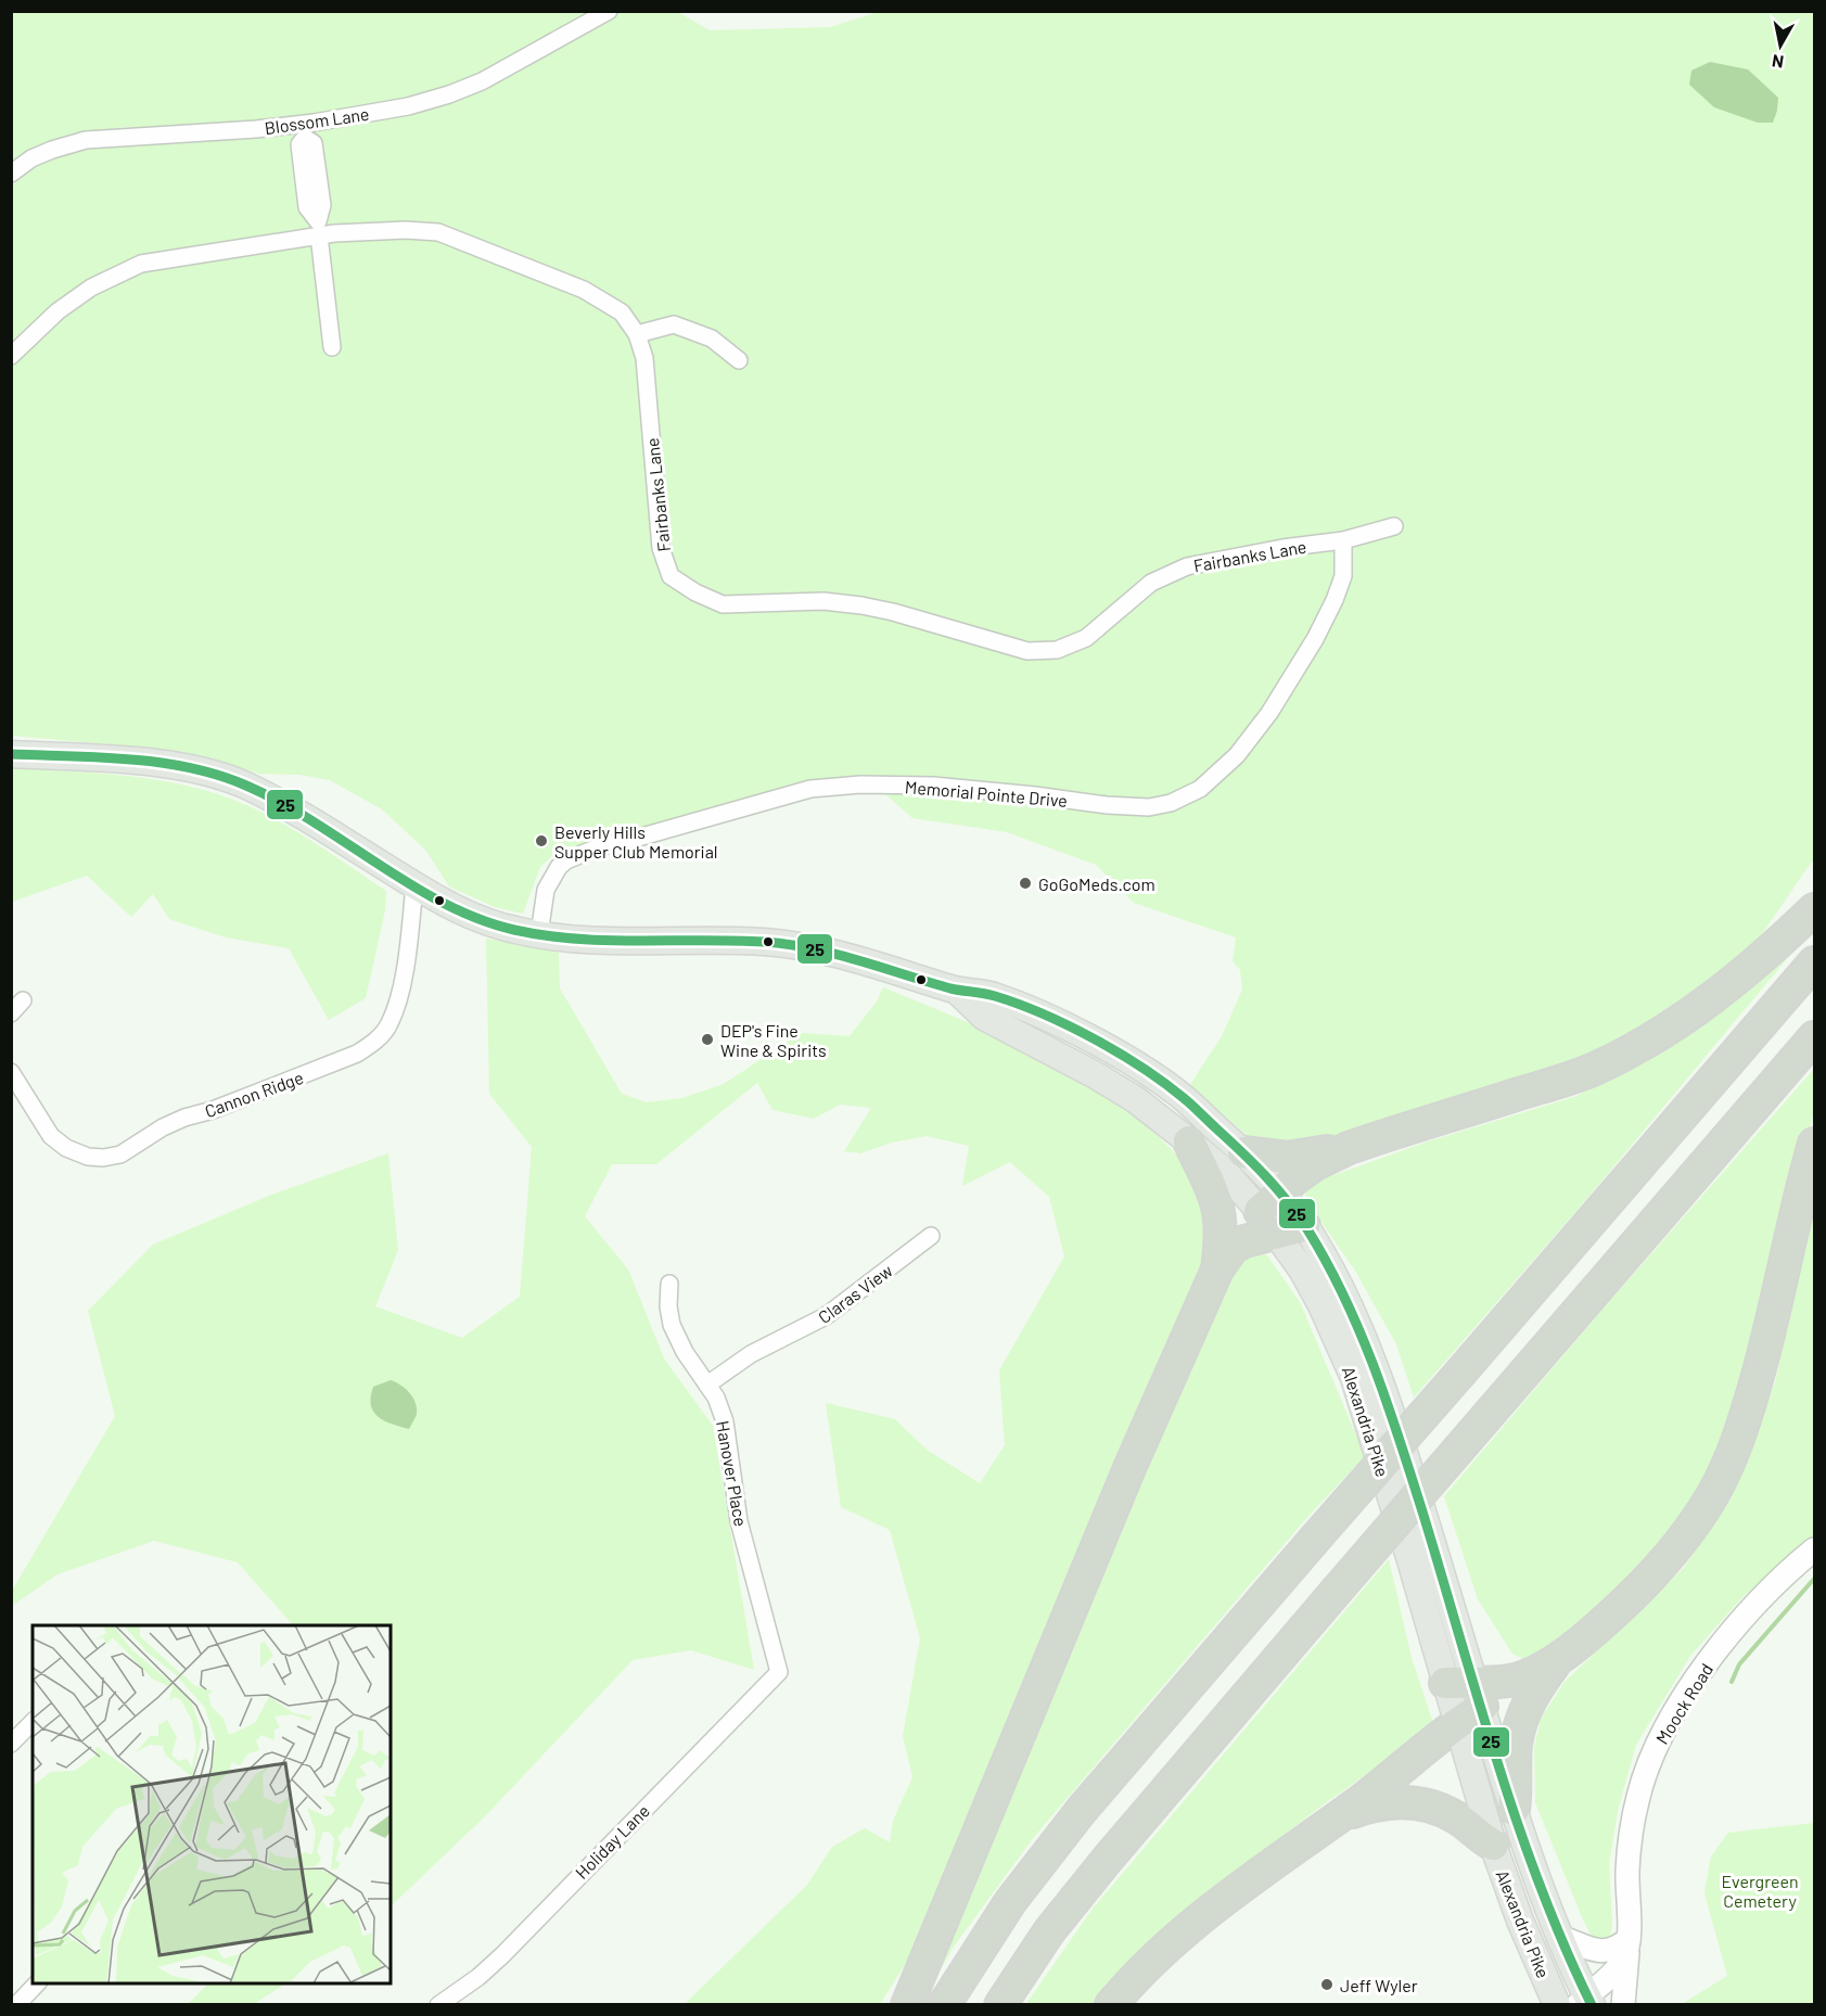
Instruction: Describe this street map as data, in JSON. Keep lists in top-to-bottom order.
{
  "streets": {
    "main road": ["Alexandria Pike", "Moock Road"],
    "street": [
      "Blossom Lane",
      "Fairbanks Lane",
      "Memorial Pointe Drive",
      "Cannon Ridge",
      "Claras View",
      "Hanover Place",
      "Holiday Lane"
    ]
  },
  "crossings": [
    ["Fairbanks Lane", "Memorial Pointe Drive"],
    ["Memorial Pointe Drive", "Alexandria Pike"],
    ["Cannon Ridge", "Alexandria Pike"],
    ["Claras View", "Hanover Place"],
    ["Alexandria Pike", "Moock Road"],
    ["Hanover Place", "Holiday Lane"]
  ],
  "parks": ["Evergreen Cemetery"],
  "places": [
    "Beverly Hills Supper Club Memorial",
    "GoGoMeds.com",
    "DEP's Fine Wine & Spirits",
    "Jeff Wyler"
  ],
  "lines": ["transit line 25"],
  "north": "bottom"
}
